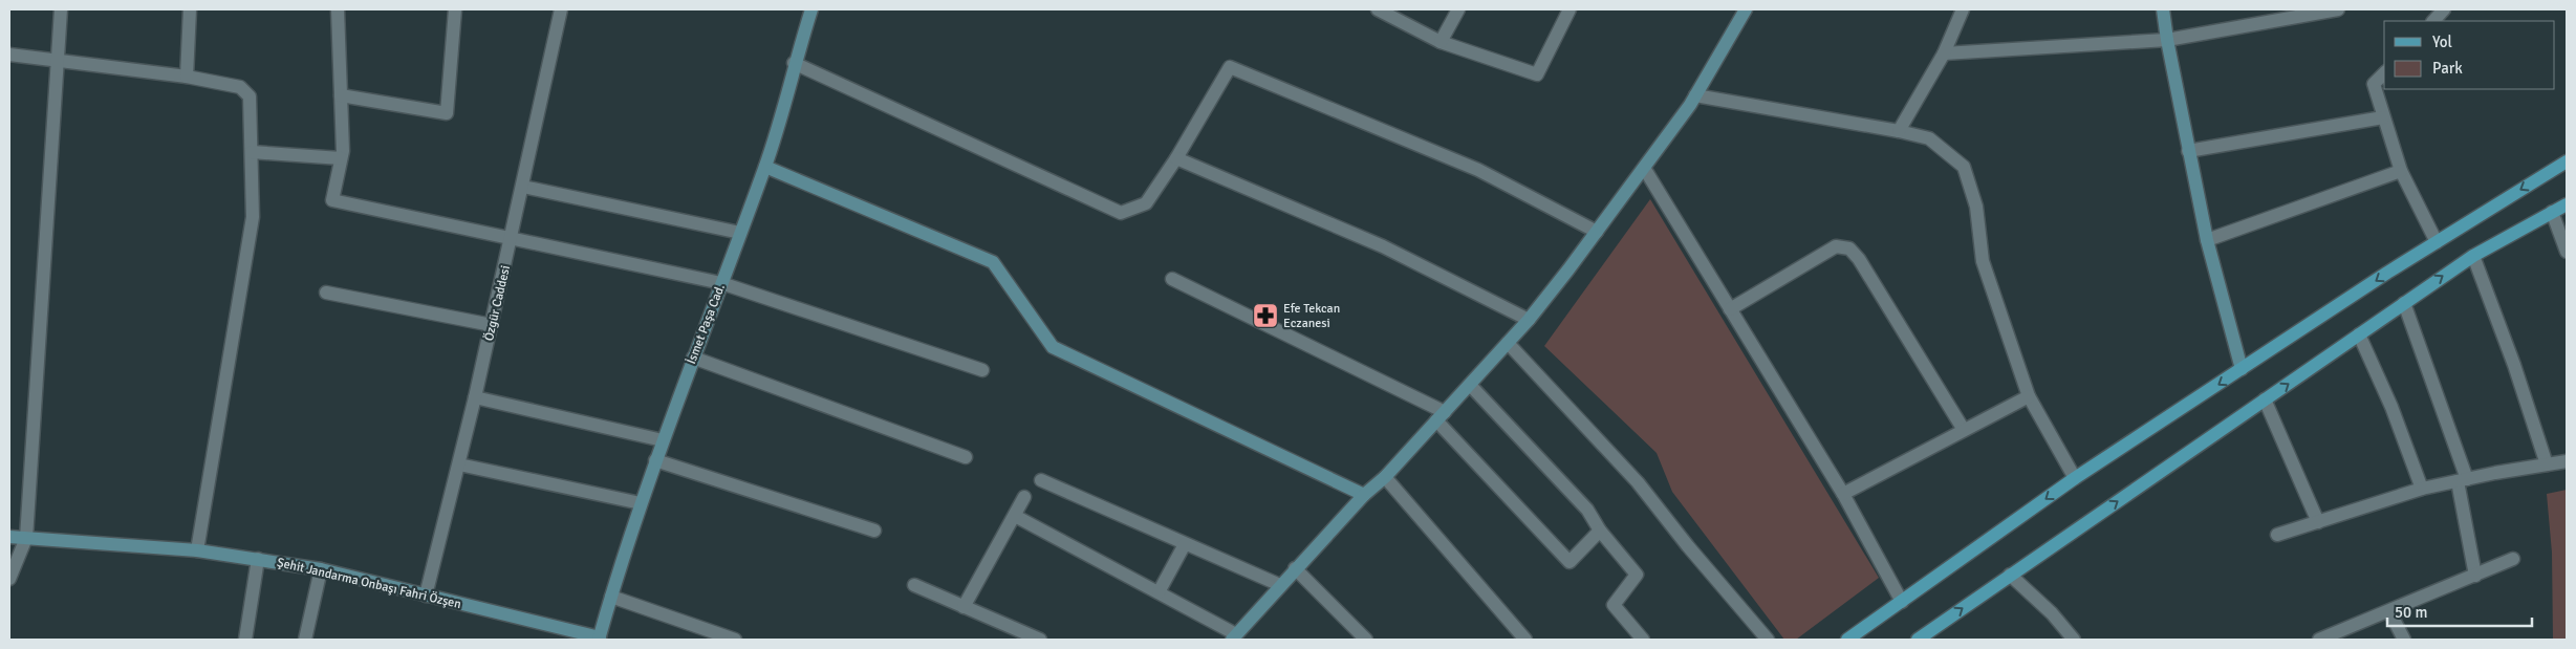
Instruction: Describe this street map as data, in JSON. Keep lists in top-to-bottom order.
{
  "streets": {
    "main road": ["İsmet Paşa Cad.", "Şehit Jandarma Onbaşı Fahri Özşen"],
    "street": ["Özgür Caddesi"]
  },
  "crossings": [
    ["Özgür Caddesi", "Şehit Jandarma Onbaşı Fahri Özşen"],
    ["İsmet Paşa Cad.", "Şehit Jandarma Onbaşı Fahri Özşen"]
  ],
  "places": {
    "pharmacy": ["Efe Tekcan Eczanesi"]
  },
  "legend": ["Yol", "Park"],
  "scale_bar": "50 m"
}
